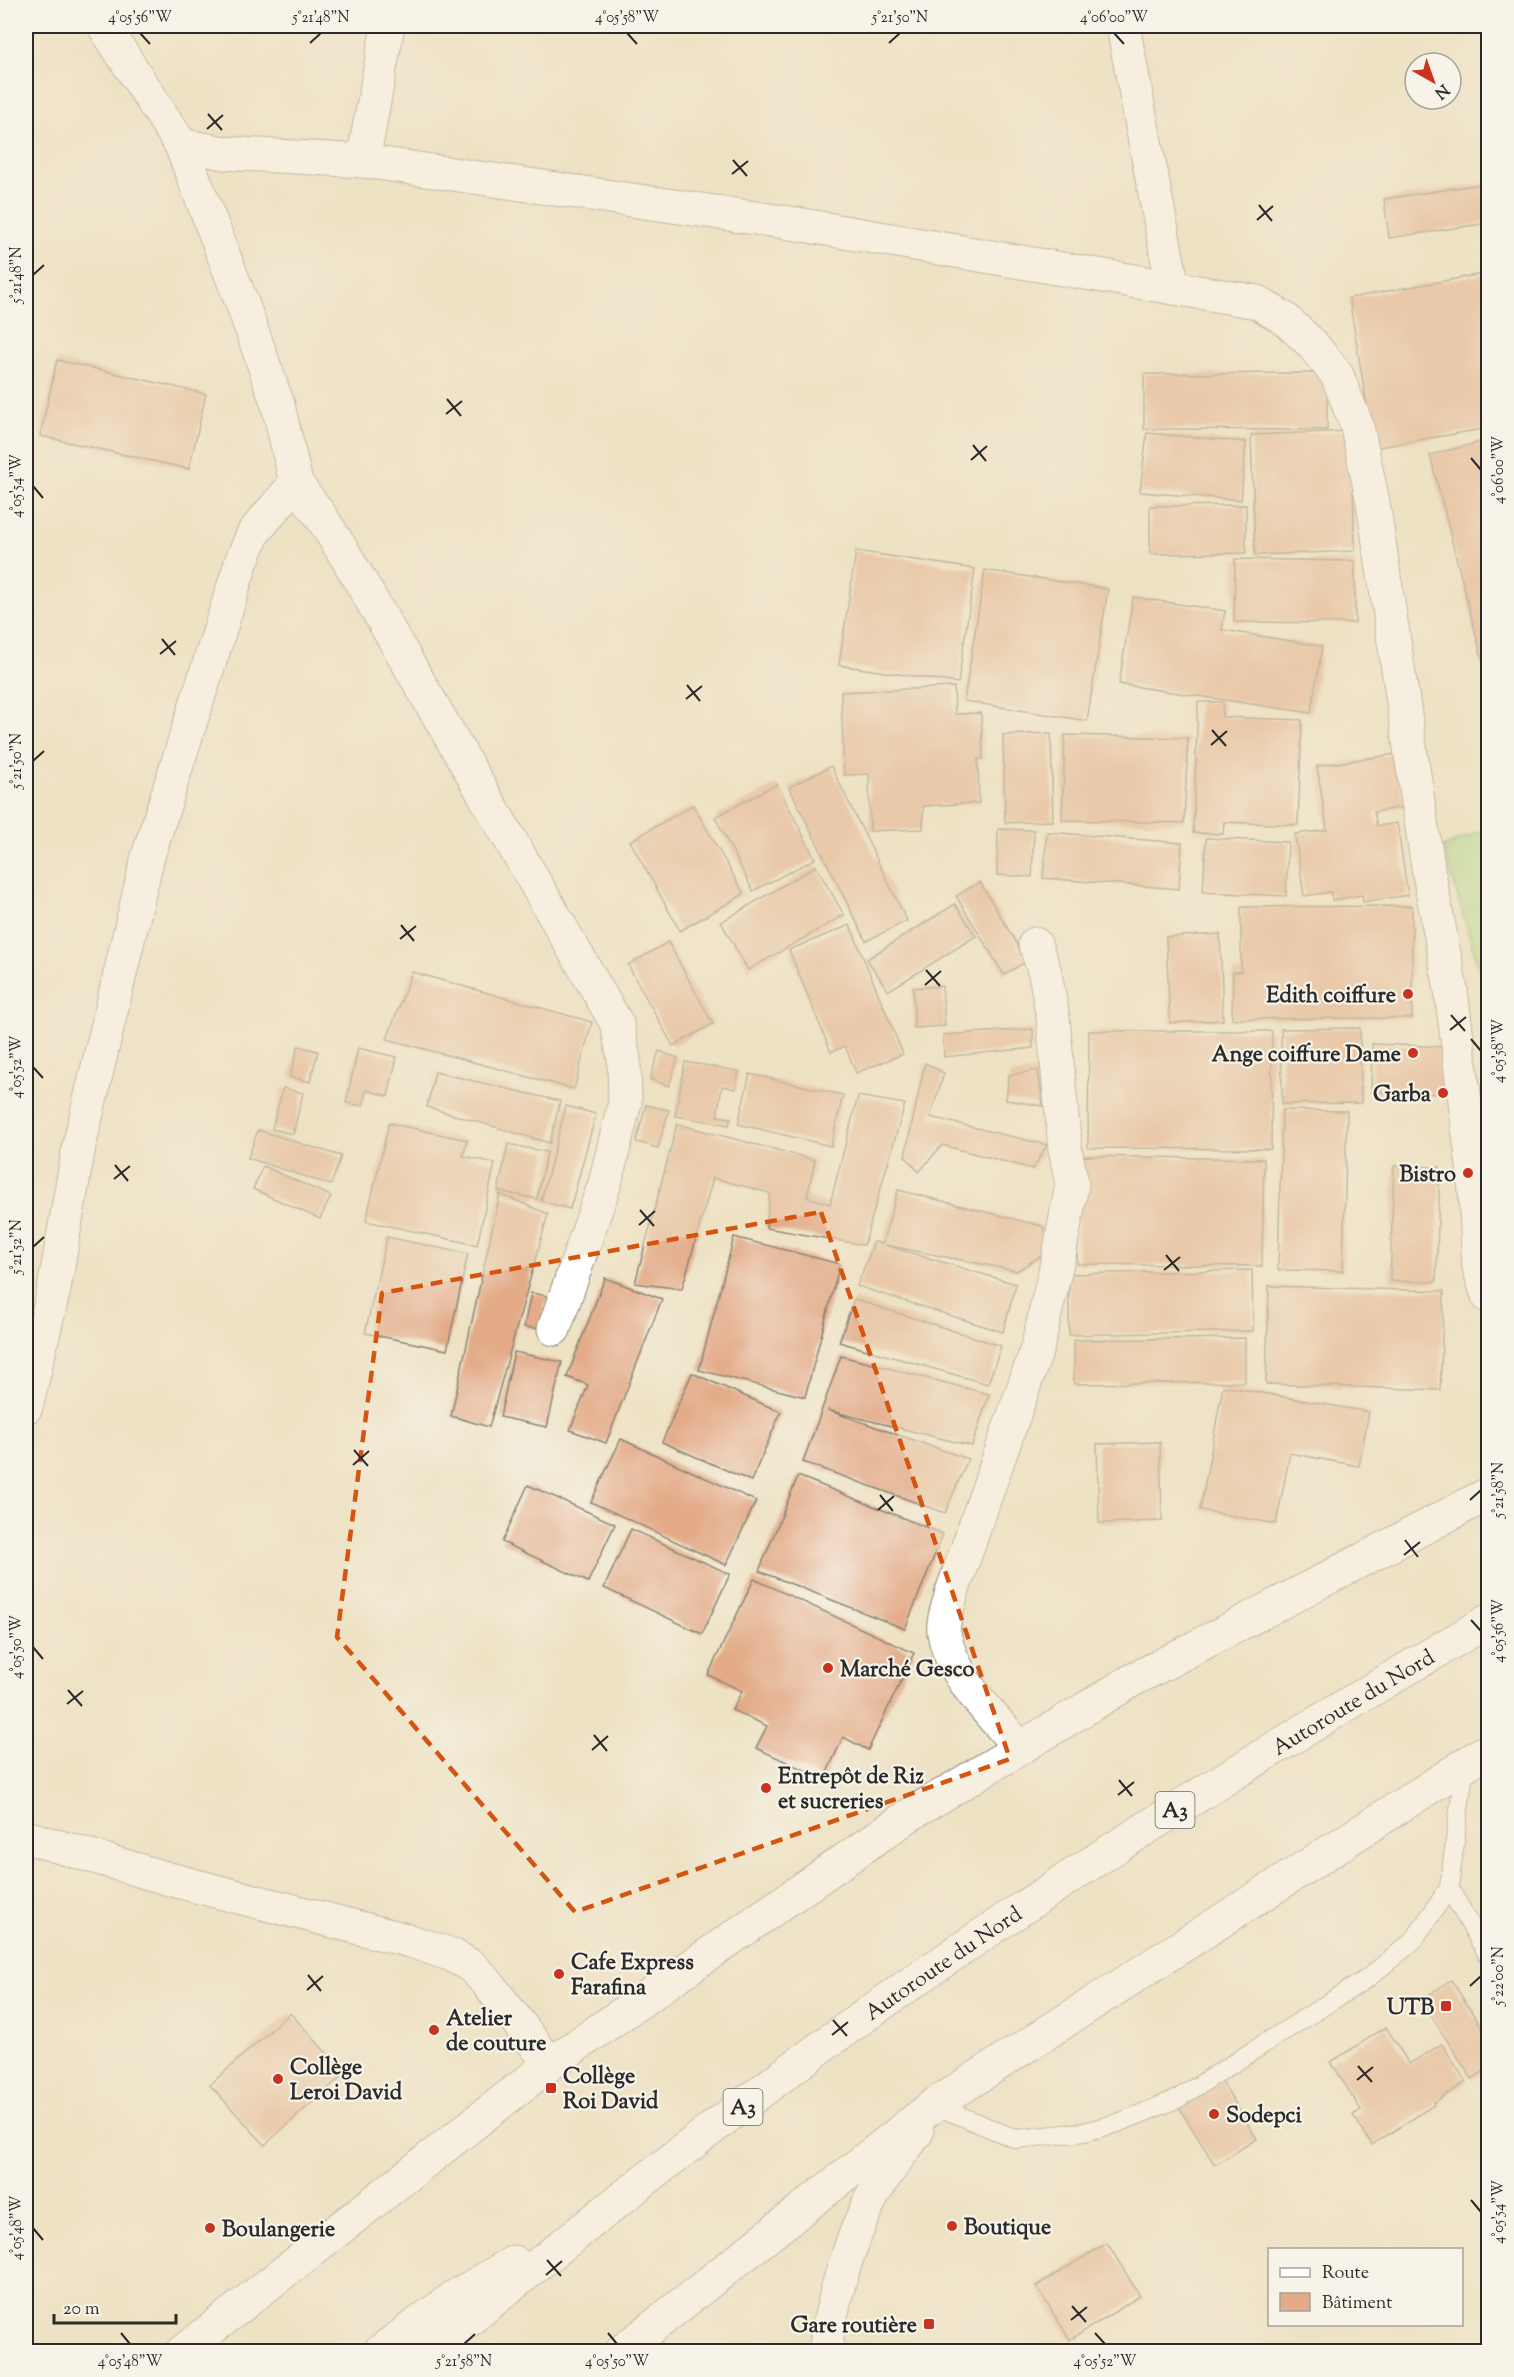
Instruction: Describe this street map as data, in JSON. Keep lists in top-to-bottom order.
{
  "streets": {
    "main road": ["Autoroute du Nord", "A3"]
  },
  "places": {
    "other": [
      "Edith coiffure",
      "Ange coiffure Dame",
      "Garba",
      "Bistro",
      "Marché Gesco",
      "Entrepôt de Riz et sucreries",
      "Cafe Express Farafina",
      "Atelier de couture",
      "Collège Leroi David",
      "Sodepci",
      "Boutique",
      "Boulangerie"
    ],
    "transit": ["UTB", "Collège Roi David", "Gare routière"]
  },
  "legend": ["Route", "Bâtiment"],
  "scale_bar": "20 m",
  "north": "bottom right",
  "coordinates": [
    "4°05'56\"W",
    "5°21'48\"N",
    "4°05'58\"W",
    "5°21'50\"N",
    "4°06'00\"W",
    "4°05'54\"W",
    "4°05'52\"W",
    "5°21'52\"N",
    "5°21'58\"N",
    "4°05'50\"W",
    "5°22'00\"N",
    "4°05'48\"W"
  ]
}
